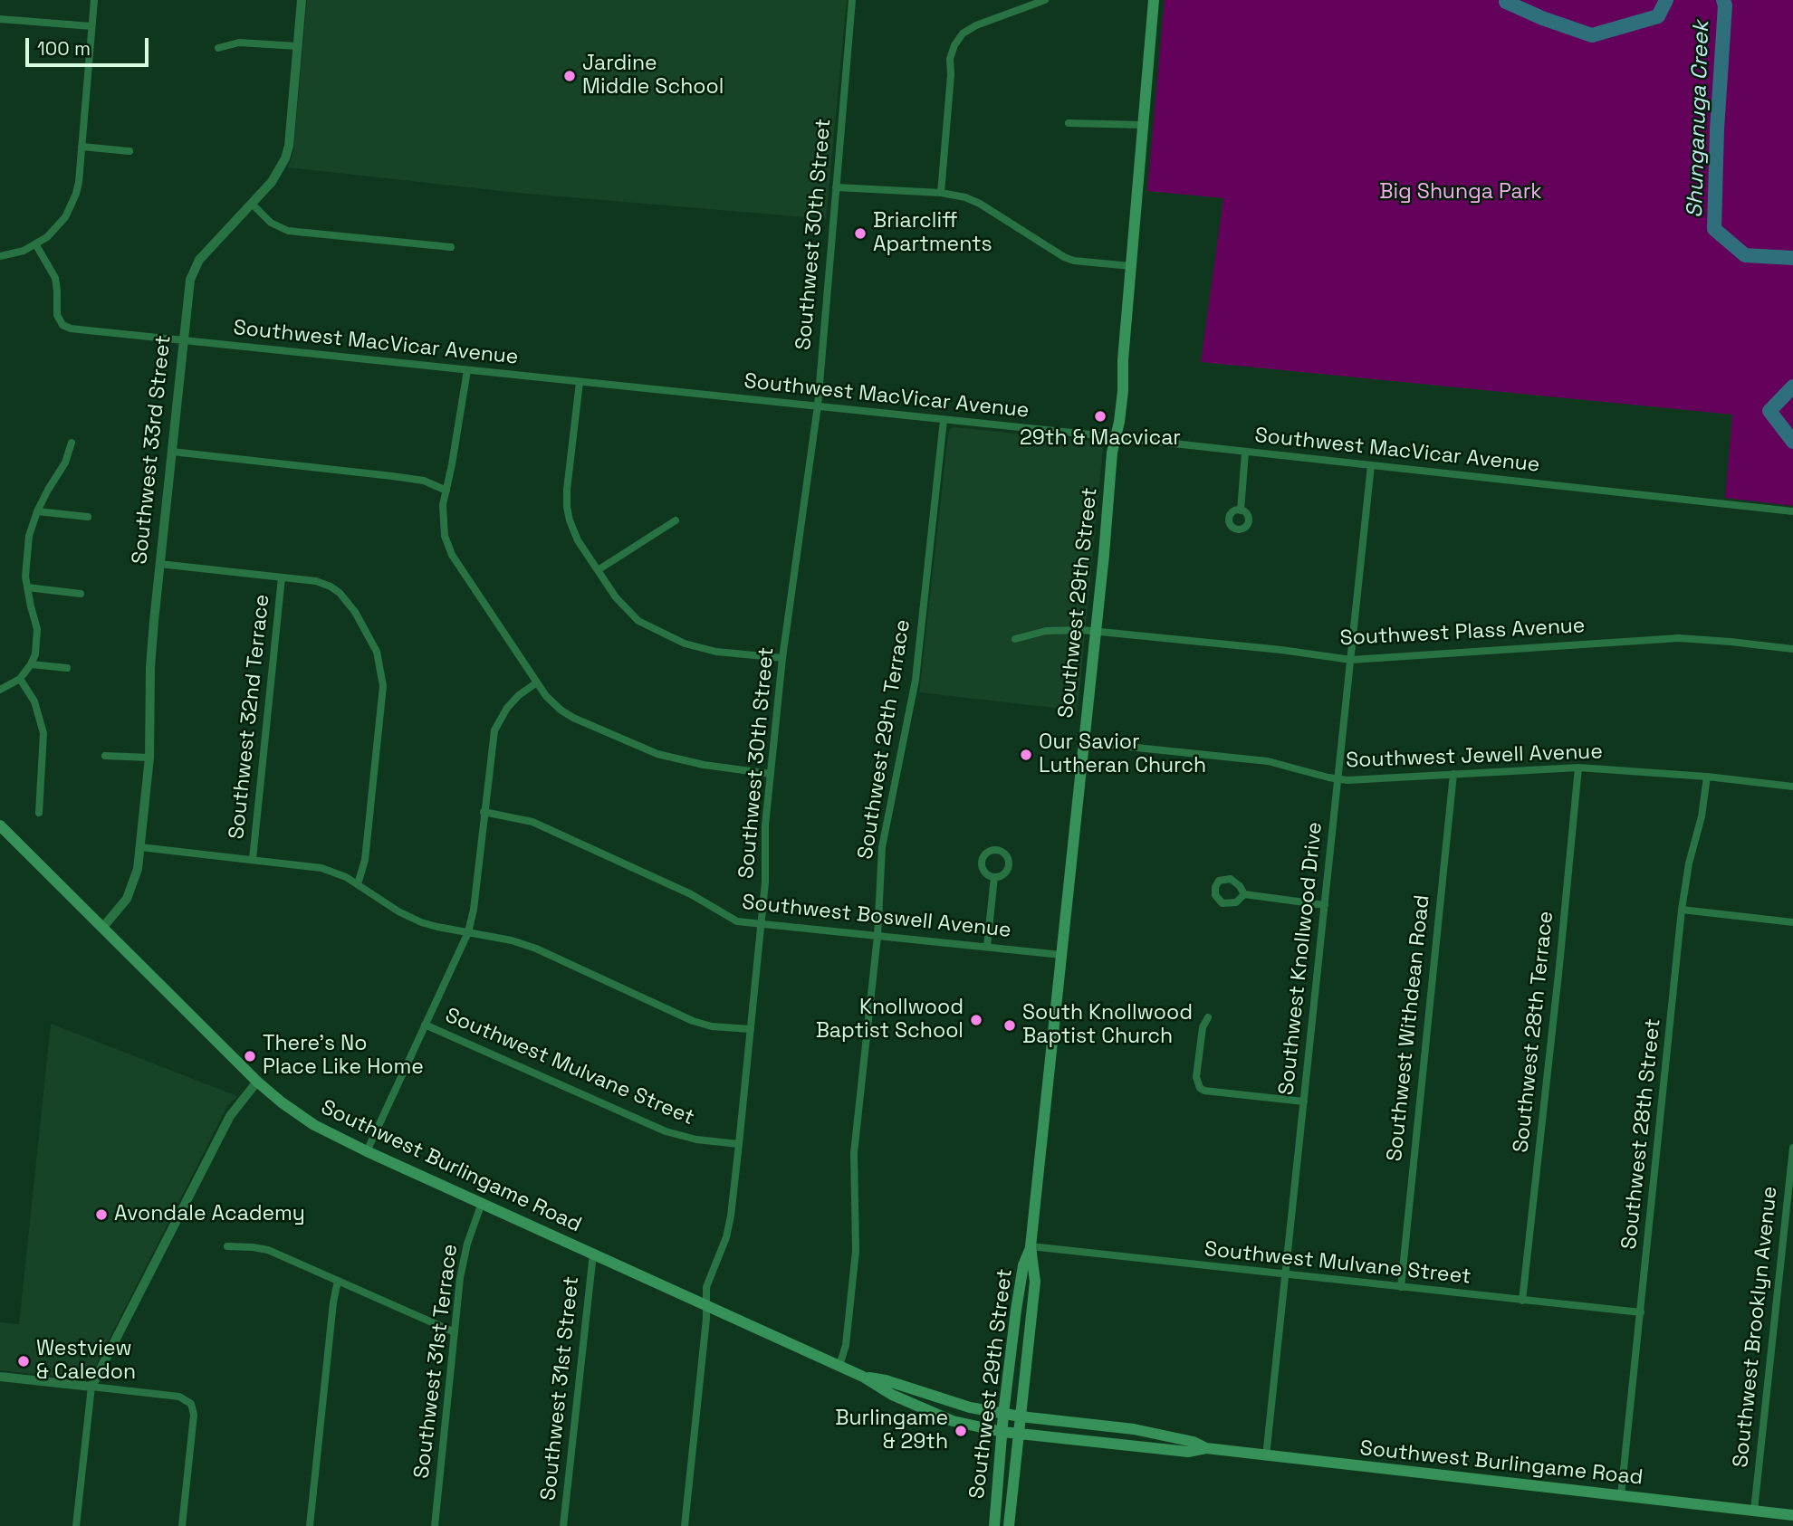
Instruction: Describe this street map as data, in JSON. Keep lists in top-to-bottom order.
{
  "streets": {
    "main road": ["Southwest 29th Street", "Southwest Burlingame Road"],
    "street": [
      "Southwest 30th Street",
      "Southwest MacVicar Avenue",
      "Southwest 33rd Street",
      "Southwest Plass Avenue",
      "Southwest 32nd Terrace",
      "Southwest 29th Terrace",
      "Southwest Jewell Avenue",
      "Southwest Boswell Avenue",
      "Southwest Knollwood Drive",
      "Southwest Withdean Road",
      "Southwest 28th Terrace",
      "Southwest Mulvane Street",
      "Southwest 28th Street",
      "Southwest Brooklyn Avenue",
      "Southwest 31st Terrace",
      "Southwest 31st Street"
    ]
  },
  "crossings": [
    ["Southwest 30th Street", "Southwest MacVicar Avenue"],
    ["Southwest 30th Street", "Southwest Boswell Avenue"],
    ["Southwest 30th Street", "Southwest Mulvane Street"],
    ["Southwest 30th Street", "Southwest Burlingame Road"],
    ["Southwest MacVicar Avenue", "Southwest 33rd Street"],
    ["Southwest MacVicar Avenue", "Southwest 29th Street"],
    ["Southwest MacVicar Avenue", "Southwest 29th Terrace"],
    ["Southwest MacVicar Avenue", "Southwest Knollwood Drive"],
    ["Southwest 33rd Street", "Southwest Burlingame Road"],
    ["Southwest 29th Street", "Southwest Plass Avenue"],
    ["Southwest 29th Street", "Southwest Jewell Avenue"],
    ["Southwest 29th Street", "Southwest Boswell Avenue"],
    ["Southwest 29th Street", "Southwest Mulvane Street"],
    ["Southwest 29th Street", "Southwest Burlingame Road"],
    ["Southwest Plass Avenue", "Southwest Knollwood Drive"],
    ["Southwest 29th Terrace", "Southwest Boswell Avenue"],
    ["Southwest 29th Terrace", "Southwest Burlingame Road"],
    ["Southwest Jewell Avenue", "Southwest Knollwood Drive"],
    ["Southwest Jewell Avenue", "Southwest Withdean Road"],
    ["Southwest Jewell Avenue", "Southwest 28th Terrace"],
    ["Southwest Jewell Avenue", "Southwest 28th Street"],
    ["Southwest Knollwood Drive", "Southwest Mulvane Street"],
    ["Southwest Knollwood Drive", "Southwest Burlingame Road"],
    ["Southwest Withdean Road", "Southwest Mulvane Street"],
    ["Southwest 28th Terrace", "Southwest Mulvane Street"],
    ["Southwest Mulvane Street", "Southwest 28th Street"],
    ["Southwest 28th Street", "Southwest Burlingame Road"],
    ["Southwest Burlingame Road", "Southwest Brooklyn Avenue"],
    ["Southwest Burlingame Road", "Southwest 31st Terrace"],
    ["Southwest Burlingame Road", "Southwest 31st Street"]
  ],
  "water": ["Shunganuga Creek"],
  "parks": ["Big Shunga Park"],
  "places": [
    "Jardine Middle School",
    "Briarcliff Apartments",
    "29th & Macvicar",
    "Our Savior Lutheran Church",
    "Knollwood Baptist School",
    "South Knollwood Baptist Church",
    "There’s No Place Like Home",
    "Avondale Academy",
    "Westview & Caledon",
    "Burlingame & 29th"
  ],
  "scale_bar": "100 m"
}
